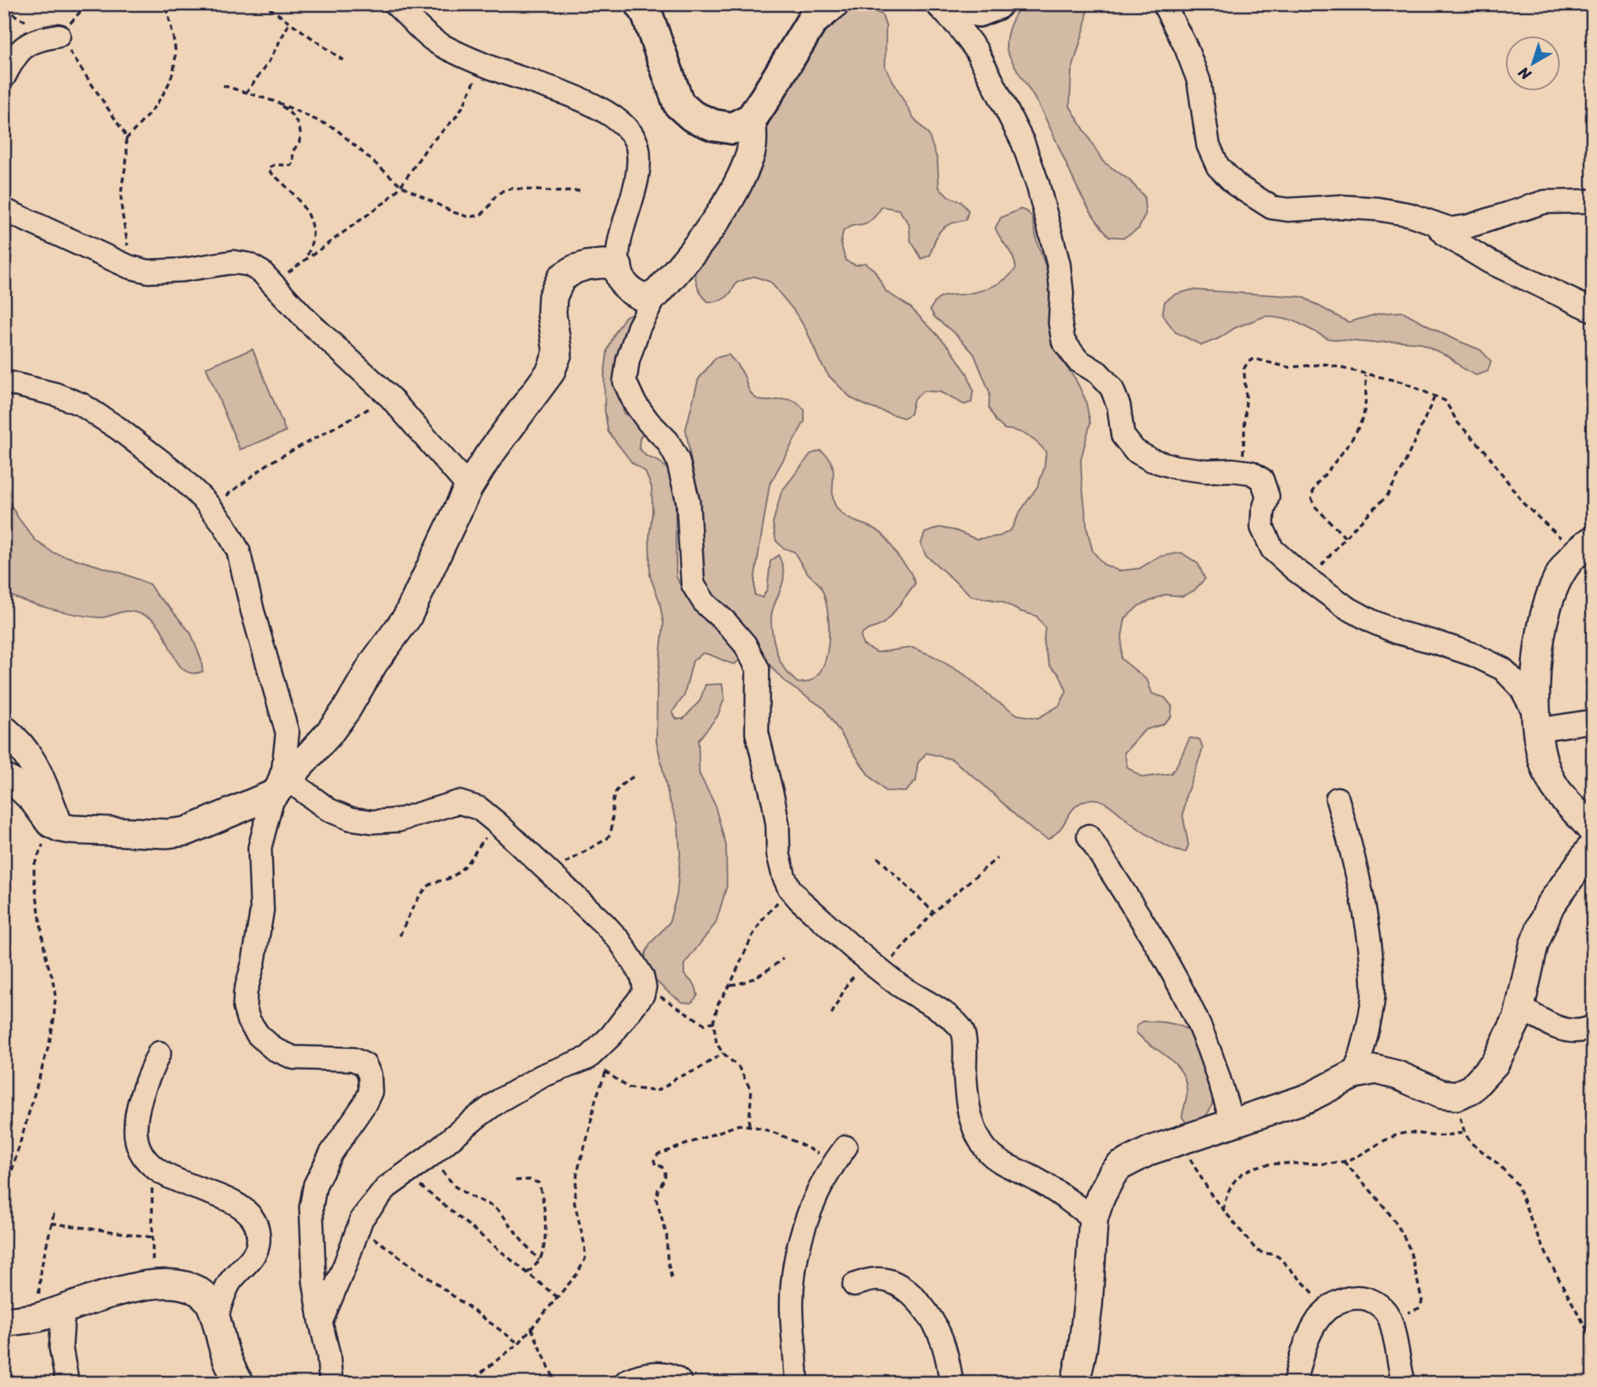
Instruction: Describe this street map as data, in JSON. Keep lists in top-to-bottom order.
{
  "north": "bottom left"
}
